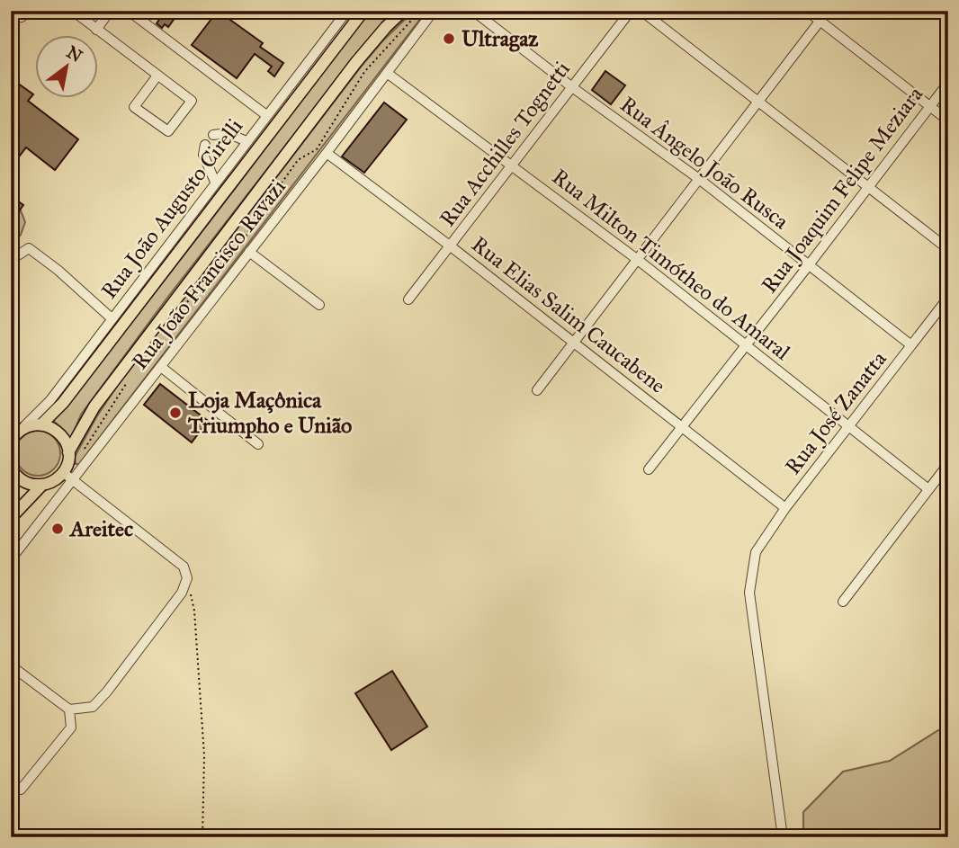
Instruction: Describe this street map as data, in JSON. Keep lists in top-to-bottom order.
{
  "streets": {
    "street": [
      "Rua Acchilles Tognetti",
      "Rua Ângelo João Rusca",
      "Rua Joaquim Felipe Meziara",
      "Rua João Augusto Cirelli",
      "Rua Milton Timótheo do Amaral",
      "Rua João Francisco Ravazi",
      "Rua Elias Salim Caucabene",
      "Rua José Zanatta"
    ]
  },
  "crossings": [
    ["Rua Acchilles Tognetti", "Rua Ângelo João Rusca"],
    ["Rua Acchilles Tognetti", "Rua Milton Timótheo do Amaral"],
    ["Rua Acchilles Tognetti", "Rua Elias Salim Caucabene"],
    ["Rua Ângelo João Rusca", "Rua Joaquim Felipe Meziara"],
    ["Rua Ângelo João Rusca", "Rua José Zanatta"],
    ["Rua Joaquim Felipe Meziara", "Rua Milton Timótheo do Amaral"],
    ["Rua Joaquim Felipe Meziara", "Rua Elias Salim Caucabene"],
    ["Rua Milton Timótheo do Amaral", "Rua João Francisco Ravazi"],
    ["Rua Milton Timótheo do Amaral", "Rua José Zanatta"],
    ["Rua João Francisco Ravazi", "Rua Elias Salim Caucabene"],
    ["Rua Elias Salim Caucabene", "Rua José Zanatta"]
  ],
  "places": ["Ultragaz", "Loja Maçônica Triumpho e União", "Areitec"],
  "north": "top right"
}
